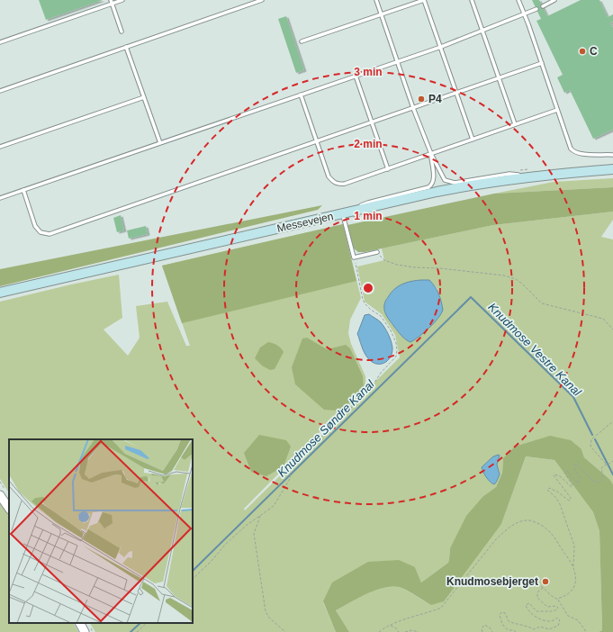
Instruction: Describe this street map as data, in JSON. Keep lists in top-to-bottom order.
{
  "streets": {
    "main road": ["Messevejen"]
  },
  "water": ["Knudmose Vestre Kanal", "Knudmose Søndre Kanal"],
  "places": ["C", "P4", "Knudmosebjerget"],
  "rings": ["3 min", "2 min", "1 min"]
}
